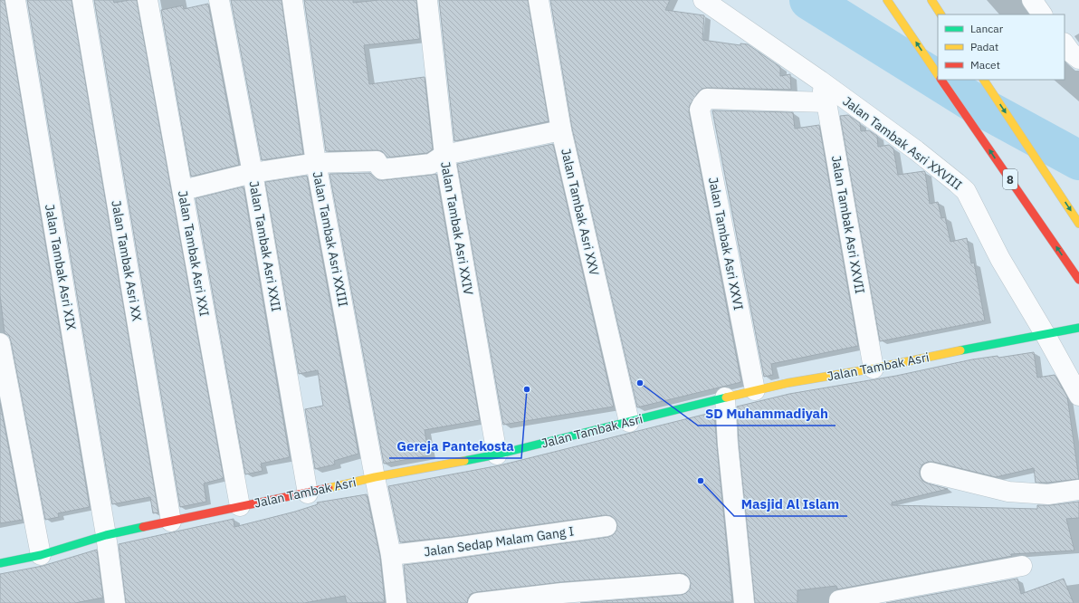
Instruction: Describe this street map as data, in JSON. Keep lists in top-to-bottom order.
{
  "streets": {
    "main road": ["8", "Jalan Tambak Asri"],
    "street": [
      "Jalan Tambak Asri XXVIII",
      "Jalan Tambak Asri XXV",
      "Jalan Tambak Asri XXVII",
      "Jalan Tambak Asri XXIV",
      "Jalan Tambak Asri XXIII",
      "Jalan Tambak Asri XXVI",
      "Jalan Tambak Asri XXII",
      "Jalan Tambak Asri XXI",
      "Jalan Tambak Asri XX",
      "Jalan Tambak Asri XIX",
      "Jalan Sedap Malam Gang I"
    ]
  },
  "crossings": [
    ["Jalan Tambak Asri XXVIII", "Jalan Tambak Asri XXVII"],
    ["Jalan Tambak Asri XXVIII", "Jalan Tambak Asri"],
    ["Jalan Tambak Asri XXV", "Jalan Tambak Asri"],
    ["Jalan Tambak Asri XXVII", "Jalan Tambak Asri XXVI"],
    ["Jalan Tambak Asri XXVII", "Jalan Tambak Asri"],
    ["Jalan Tambak Asri XXIV", "Jalan Tambak Asri"],
    ["Jalan Tambak Asri XXIII", "Jalan Tambak Asri"],
    ["Jalan Tambak Asri XXIII", "Jalan Sedap Malam Gang I"],
    ["Jalan Tambak Asri XXVI", "Jalan Tambak Asri"],
    ["Jalan Tambak Asri XXII", "Jalan Tambak Asri"],
    ["Jalan Tambak Asri XXI", "Jalan Tambak Asri"],
    ["Jalan Tambak Asri XX", "Jalan Tambak Asri"],
    ["Jalan Tambak Asri XIX", "Jalan Tambak Asri"]
  ],
  "places": ["SD Muhammadiyah", "Gereja Pantekosta", "Masjid Al Islam"],
  "legend": ["Lancar", "Padat", "Macet"]
}
